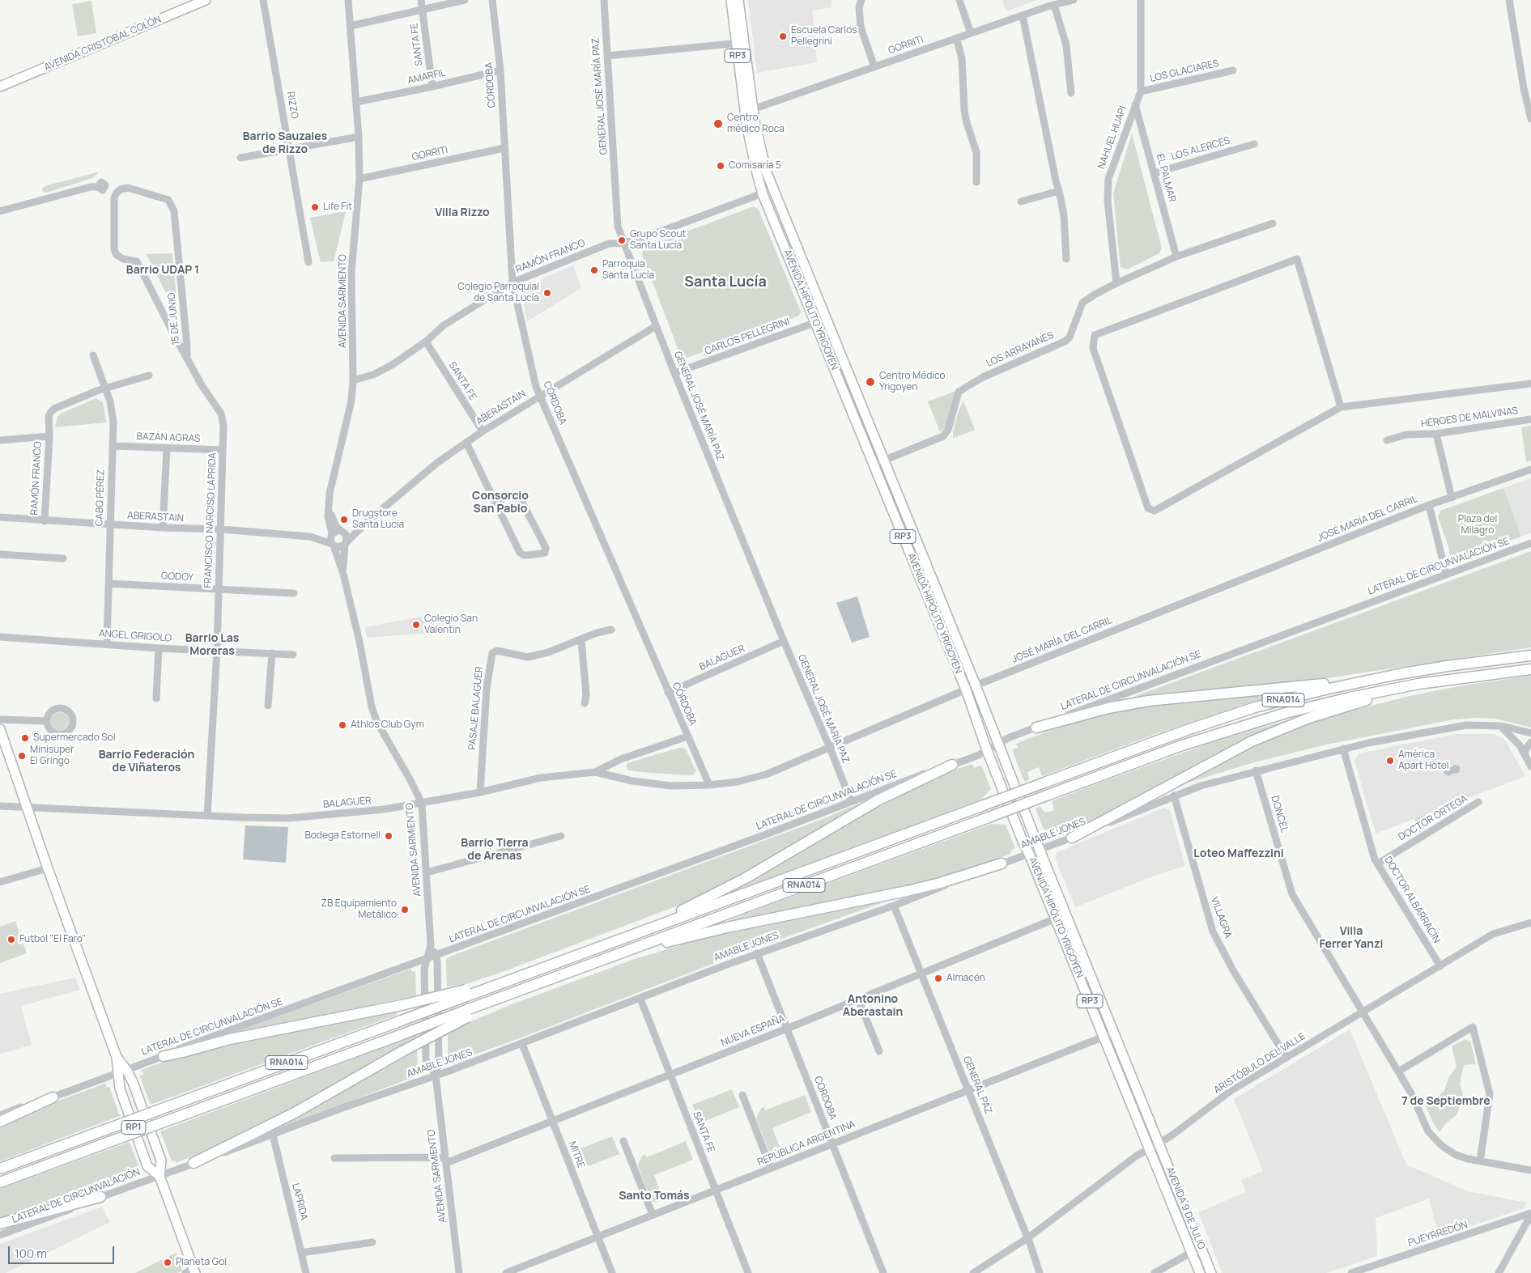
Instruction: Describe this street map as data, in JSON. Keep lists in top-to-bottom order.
{
  "streets": {
    "highway": ["RNA014"],
    "main road": [
      "AVENIDA CRISTOBAL COLÓN",
      "RP3",
      "AVENIDA HIPÓLITO YRIGOYEN",
      "RP1",
      "AVENIDA 9 DE JULIO"
    ],
    "street": [
      "SANTA FE",
      "GORRITI",
      "LOS GLACIARES",
      "AMARFIL",
      "CÓRDOBA",
      "GENERAL JOSÉ MARÍA PAZ",
      "RIZZO",
      "NAHUEL HUAPI",
      "LOS ALERCES",
      "EL PALMAR",
      "RAMÓN FRANCO",
      "AVENIDA SARMIENTO",
      "15 DE JUNIO",
      "CARLOS PELLEGRINI",
      "LOS ARRAYANES",
      "ABERASTAIN",
      "HÉROES DE MALVINAS",
      "BAZÁN AGRAS",
      "CABO PÉREZ",
      "JOSÉ MARÍA DEL CARRIL",
      "FRANCISCO NARCISO LAPRIDA",
      "LATERAL DE CIRCUNVALACIÓN SE",
      "GODOY",
      "ANGEL GRIGOLO",
      "BALAGUER",
      "PASAJE BALAGUER",
      "DONCEL",
      "DOCTOR ORTEGA",
      "AMABLE JONES",
      "DOCTOR ALBARRACÍN",
      "VILLAGRA",
      "NUEVA ESPAÑA",
      "ARISTÓBULO DEL VALLE",
      "GENERAL PAZ",
      "REPÚBLICA ARGENTINA",
      "MITRE",
      "LATERAL DE CIRCUNVALACIÓN",
      "LAPRIDA",
      "PUEYRREDÓN"
    ]
  },
  "crossings": [
    ["SANTA FE", "AMARFIL"],
    ["SANTA FE", "RAMÓN FRANCO"],
    ["SANTA FE", "ABERASTAIN"],
    ["SANTA FE", "AMABLE JONES"],
    ["SANTA FE", "NUEVA ESPAÑA"],
    ["SANTA FE", "REPÚBLICA ARGENTINA"],
    ["GORRITI", "CÓRDOBA"],
    ["GORRITI", "AVENIDA SARMIENTO"],
    ["GORRITI", "AVENIDA HIPÓLITO YRIGOYEN"],
    ["LOS GLACIARES", "NAHUEL HUAPI"],
    ["AMARFIL", "CÓRDOBA"],
    ["AMARFIL", "AVENIDA SARMIENTO"],
    ["CÓRDOBA", "RAMÓN FRANCO"],
    ["CÓRDOBA", "ABERASTAIN"],
    ["CÓRDOBA", "JOSÉ MARÍA DEL CARRIL"],
    ["CÓRDOBA", "BALAGUER"],
    ["CÓRDOBA", "AMABLE JONES"],
    ["CÓRDOBA", "NUEVA ESPAÑA"],
    ["CÓRDOBA", "REPÚBLICA ARGENTINA"],
    ["GENERAL JOSÉ MARÍA PAZ", "RAMÓN FRANCO"],
    ["GENERAL JOSÉ MARÍA PAZ", "CARLOS PELLEGRINI"],
    ["GENERAL JOSÉ MARÍA PAZ", "ABERASTAIN"],
    ["GENERAL JOSÉ MARÍA PAZ", "JOSÉ MARÍA DEL CARRIL"],
    ["GENERAL JOSÉ MARÍA PAZ", "LATERAL DE CIRCUNVALACIÓN SE"],
    ["GENERAL JOSÉ MARÍA PAZ", "BALAGUER"],
    ["NAHUEL HUAPI", "EL PALMAR"],
    ["NAHUEL HUAPI", "LOS ARRAYANES"],
    ["LOS ALERCES", "EL PALMAR"],
    ["EL PALMAR", "LOS ARRAYANES"],
    ["RAMÓN FRANCO", "AVENIDA SARMIENTO"],
    ["RAMÓN FRANCO", "AVENIDA HIPÓLITO YRIGOYEN"],
    ["RAMÓN FRANCO", "ABERASTAIN"],
    ["RAMÓN FRANCO", "CABO PÉREZ"],
    ["AVENIDA SARMIENTO", "ABERASTAIN"],
    ["AVENIDA SARMIENTO", "LATERAL DE CIRCUNVALACIÓN SE"],
    ["AVENIDA SARMIENTO", "BALAGUER"],
    ["AVENIDA SARMIENTO", "AMABLE JONES"],
    ["AVENIDA SARMIENTO", "NUEVA ESPAÑA"],
    ["AVENIDA HIPÓLITO YRIGOYEN", "CARLOS PELLEGRINI"],
    ["AVENIDA HIPÓLITO YRIGOYEN", "LOS ARRAYANES"],
    ["AVENIDA HIPÓLITO YRIGOYEN", "JOSÉ MARÍA DEL CARRIL"],
    ["AVENIDA HIPÓLITO YRIGOYEN", "LATERAL DE CIRCUNVALACIÓN SE"],
    ["AVENIDA HIPÓLITO YRIGOYEN", "AMABLE JONES"],
    ["AVENIDA HIPÓLITO YRIGOYEN", "NUEVA ESPAÑA"],
    ["AVENIDA HIPÓLITO YRIGOYEN", "ARISTÓBULO DEL VALLE"],
    ["AVENIDA HIPÓLITO YRIGOYEN", "REPÚBLICA ARGENTINA"],
    ["AVENIDA HIPÓLITO YRIGOYEN", "AVENIDA 9 DE JULIO"],
    ["15 DE JUNIO", "FRANCISCO NARCISO LAPRIDA"],
    ["ABERASTAIN", "CABO PÉREZ"],
    ["ABERASTAIN", "FRANCISCO NARCISO LAPRIDA"],
    ["BAZÁN AGRAS", "CABO PÉREZ"],
    ["BAZÁN AGRAS", "FRANCISCO NARCISO LAPRIDA"],
    ["CABO PÉREZ", "GODOY"],
    ["CABO PÉREZ", "ANGEL GRIGOLO"],
    ["JOSÉ MARÍA DEL CARRIL", "BALAGUER"],
    ["FRANCISCO NARCISO LAPRIDA", "GODOY"],
    ["FRANCISCO NARCISO LAPRIDA", "ANGEL GRIGOLO"],
    ["FRANCISCO NARCISO LAPRIDA", "BALAGUER"],
    ["LATERAL DE CIRCUNVALACIÓN SE", "RP1"],
    ["BALAGUER", "PASAJE BALAGUER"],
    ["BALAGUER", "RP1"],
    ["DONCEL", "AMABLE JONES"],
    ["DONCEL", "ARISTÓBULO DEL VALLE"],
    ["DOCTOR ORTEGA", "DOCTOR ALBARRACÍN"],
    ["AMABLE JONES", "DOCTOR ALBARRACÍN"],
    ["AMABLE JONES", "VILLAGRA"],
    ["AMABLE JONES", "GENERAL PAZ"],
    ["AMABLE JONES", "RP1"],
    ["AMABLE JONES", "MITRE"],
    ["AMABLE JONES", "LATERAL DE CIRCUNVALACIÓN"],
    ["AMABLE JONES", "LAPRIDA"],
    ["DOCTOR ALBARRACÍN", "ARISTÓBULO DEL VALLE"],
    ["VILLAGRA", "ARISTÓBULO DEL VALLE"],
    ["NUEVA ESPAÑA", "GENERAL PAZ"],
    ["NUEVA ESPAÑA", "MITRE"],
    ["ARISTÓBULO DEL VALLE", "GENERAL PAZ"],
    ["ARISTÓBULO DEL VALLE", "AVENIDA 9 DE JULIO"],
    ["GENERAL PAZ", "REPÚBLICA ARGENTINA"],
    ["RP1", "LATERAL DE CIRCUNVALACIÓN"],
    ["REPÚBLICA ARGENTINA", "MITRE"]
  ],
  "districts": [
    "Barrio Sauzales de Rizzo",
    "Villa Rizzo",
    "Barrio UDAP 1",
    "Santa Lucía",
    "Consorcio San Pablo",
    "Barrio Las Moreras",
    "Barrio Federación de Viñateros",
    "Barrio Tierra de Arenas",
    "Loteo Maffezzini",
    "Villa Ferrer Yanzi",
    "Antonino Aberastain",
    "7 de Septiembre",
    "Santo Tomás"
  ],
  "parks": ["Plaza del Milagro"],
  "places": [
    "Escuela Carlos Pellegrini",
    "Centro médico Roca",
    "Comisaría 5",
    "Life Fit",
    "Grupo Scout Santa Lucía",
    "Parroquia Santa Lucía",
    "Colegio Parroquial de Santa Lucía",
    "Centro Médico Yrigoyen",
    "Drugstore Santa Lucía",
    "Colegio San Valentín",
    "Athlos Club Gym",
    "Supermercado Sol",
    "Minisuper El Gringo",
    "América Apart Hotel",
    "Bodega Estornell",
    "ZB Equipamiento Metálico",
    "Futbol \"El Faro\"",
    "Almacén",
    "Planeta Gol"
  ],
  "scale_bar": "100 m"
}
